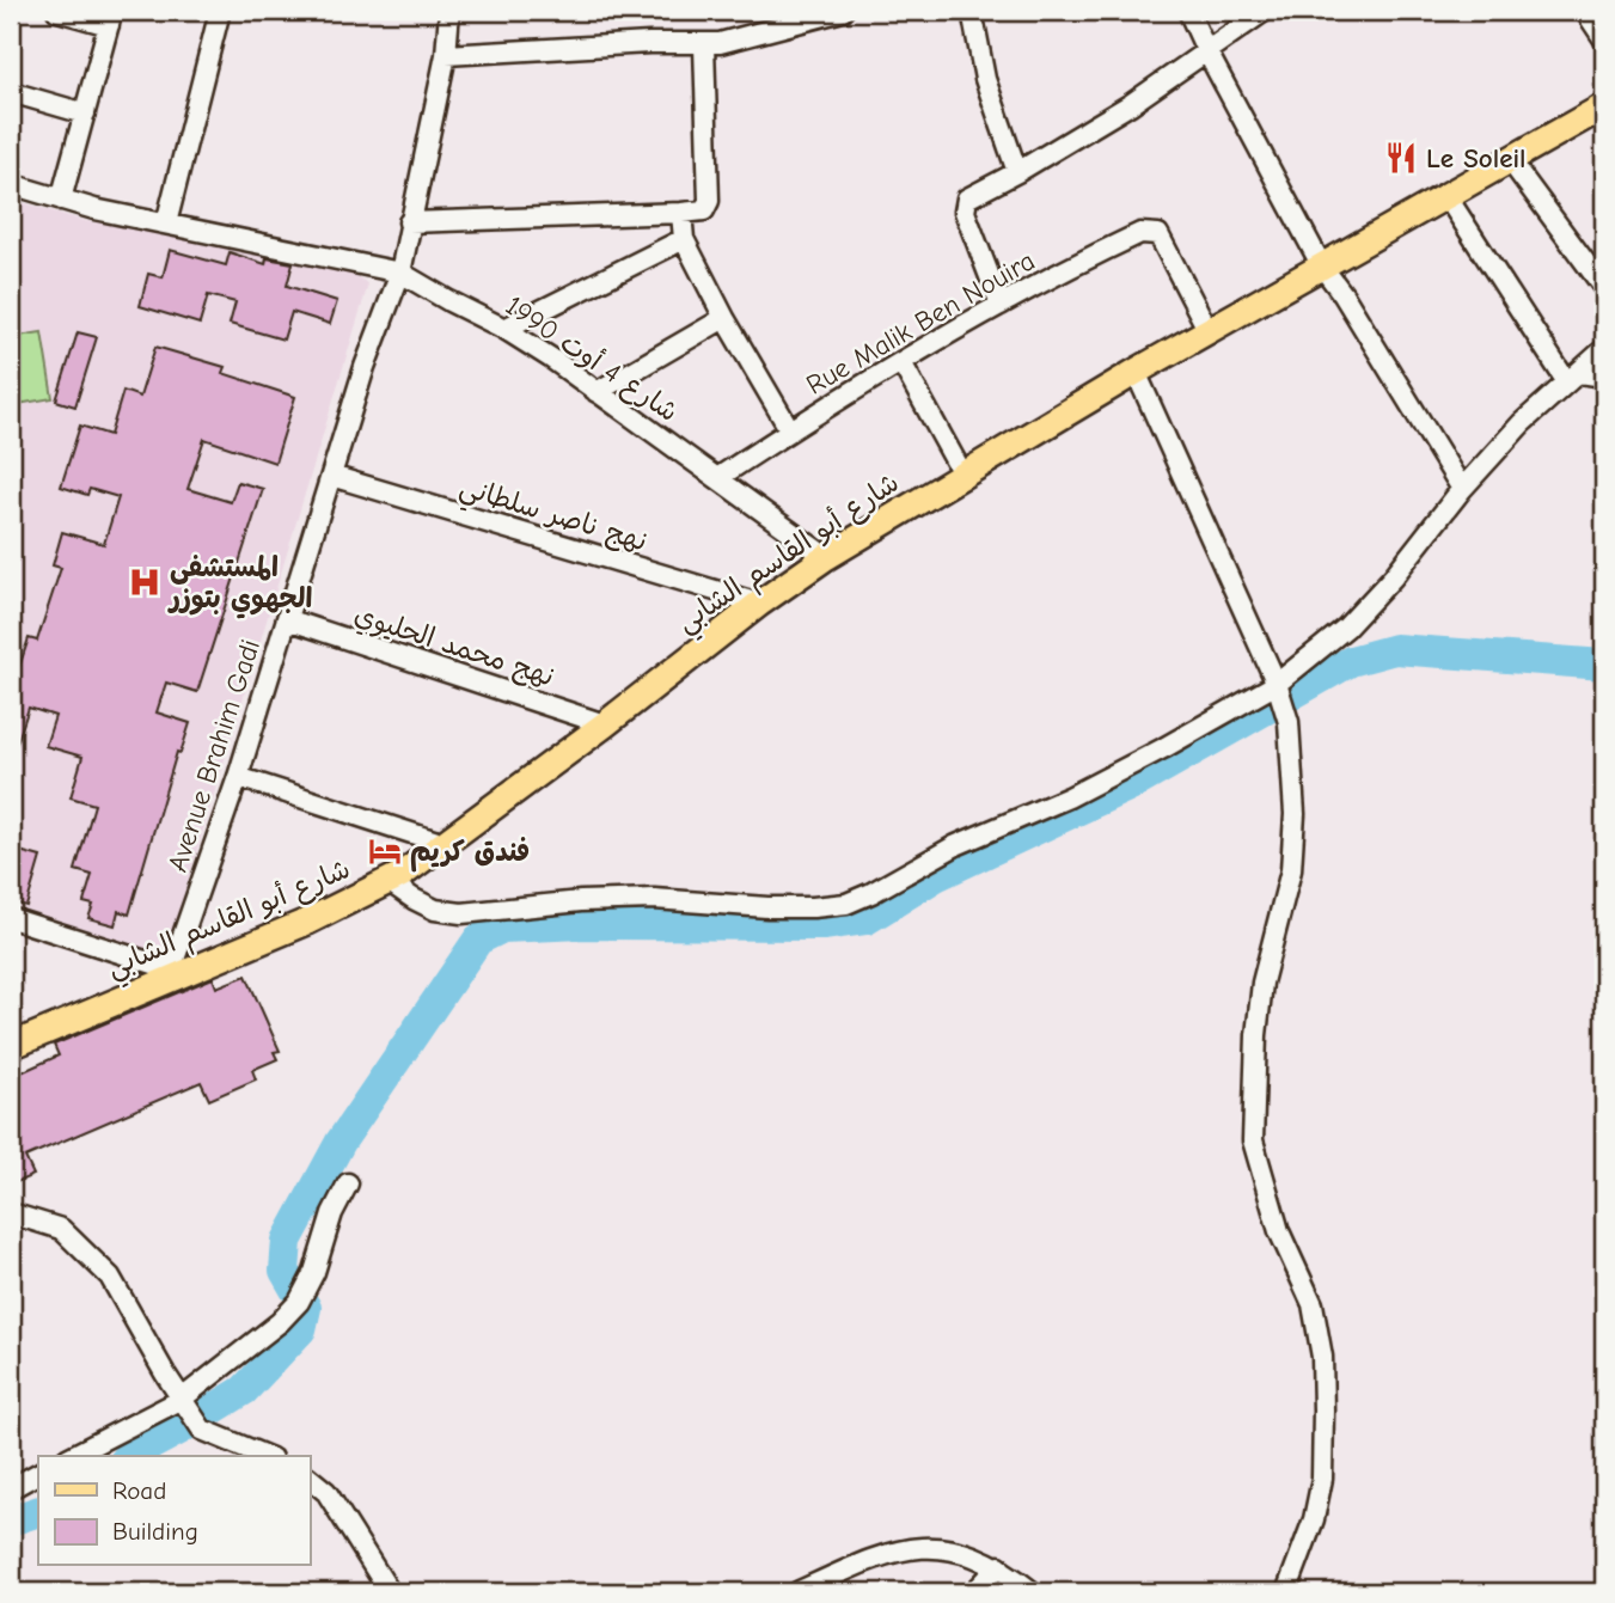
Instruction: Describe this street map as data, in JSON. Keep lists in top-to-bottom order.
{
  "streets": {
    "main road": ["شارع أبو القاسم الشابي"],
    "street": [
      "Rue Malik Ben Nouira",
      "شارع 4 أوت 1990",
      "نهج ناصر سلطاني",
      "نهج محمد الحليوي",
      "Avenue Brahim Gadi"
    ]
  },
  "crossings": [
    ["Rue Malik Ben Nouira", "شارع 4 أوت 1990"],
    ["Rue Malik Ben Nouira", "شارع أبو القاسم الشابي"],
    ["شارع 4 أوت 1990", "شارع أبو القاسم الشابي"],
    ["شارع 4 أوت 1990", "Avenue Brahim Gadi"],
    ["نهج ناصر سلطاني", "شارع أبو القاسم الشابي"],
    ["نهج ناصر سلطاني", "Avenue Brahim Gadi"],
    ["شارع أبو القاسم الشابي", "نهج محمد الحليوي"],
    ["شارع أبو القاسم الشابي", "Avenue Brahim Gadi"],
    ["نهج محمد الحليوي", "Avenue Brahim Gadi"]
  ],
  "places": {
    "restaurant": ["Le Soleil"],
    "hospital": ["المستشفى الجهوي بتوزر"],
    "hotel": ["فندق كريم"]
  },
  "legend": ["Road", "Building"]
}
